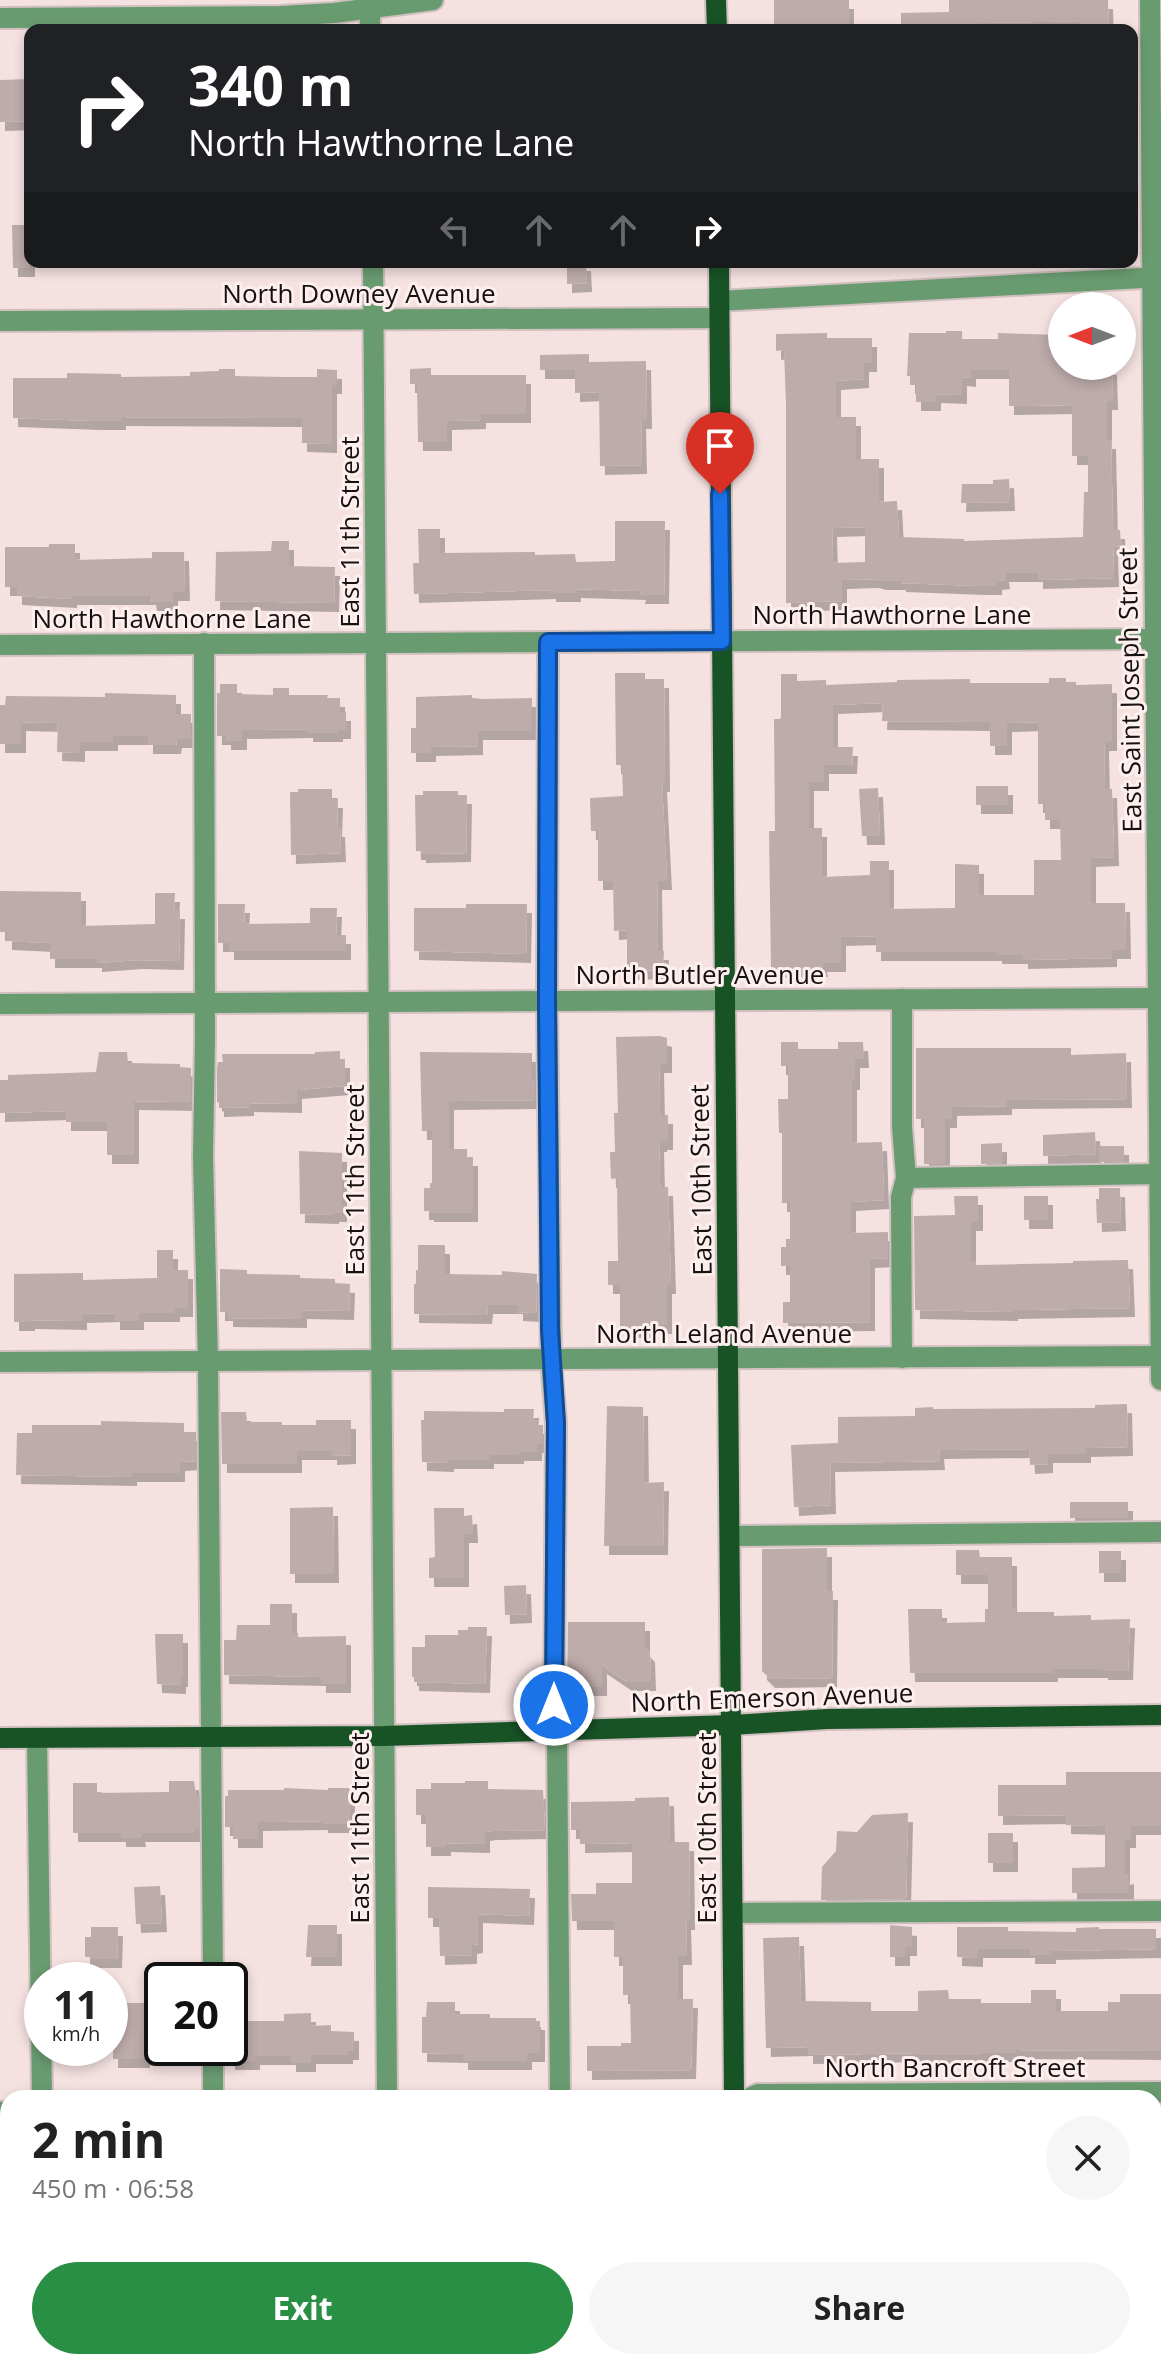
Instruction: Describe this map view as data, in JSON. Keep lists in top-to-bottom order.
{
  "streets": {
    "main road": ["East 10th Street", "North Emerson Avenue"],
    "street": [
      "North Downey Avenue",
      "East 11th Street",
      "North Hawthorne Lane",
      "East Saint Joseph Street",
      "North Butler Avenue",
      "North Leland Avenue"
    ]
  },
  "crossings": [
    ["North Downey Avenue", "East 11th Street"],
    ["North Downey Avenue", "East Saint Joseph Street"],
    ["North Downey Avenue", "East 10th Street"],
    ["East 11th Street", "North Hawthorne Lane"],
    ["East 11th Street", "North Butler Avenue"],
    ["East 11th Street", "North Leland Avenue"],
    ["East 11th Street", "North Emerson Avenue"],
    ["North Hawthorne Lane", "East Saint Joseph Street"],
    ["North Hawthorne Lane", "East 10th Street"],
    ["East Saint Joseph Street", "North Butler Avenue"],
    ["East Saint Joseph Street", "North Leland Avenue"],
    ["North Butler Avenue", "East 10th Street"],
    ["East 10th Street", "North Leland Avenue"],
    ["East 10th Street", "North Emerson Avenue"]
  ],
  "north": "left",
  "page": {
    "turn": ["340 m", "North Hawthorne Lane"],
    "speed": "11 km/h",
    "limit": "20",
    "heading": ["2 min", "450 m · 06:58"],
    "buttons": ["Exit", "Share"]
  }
}
